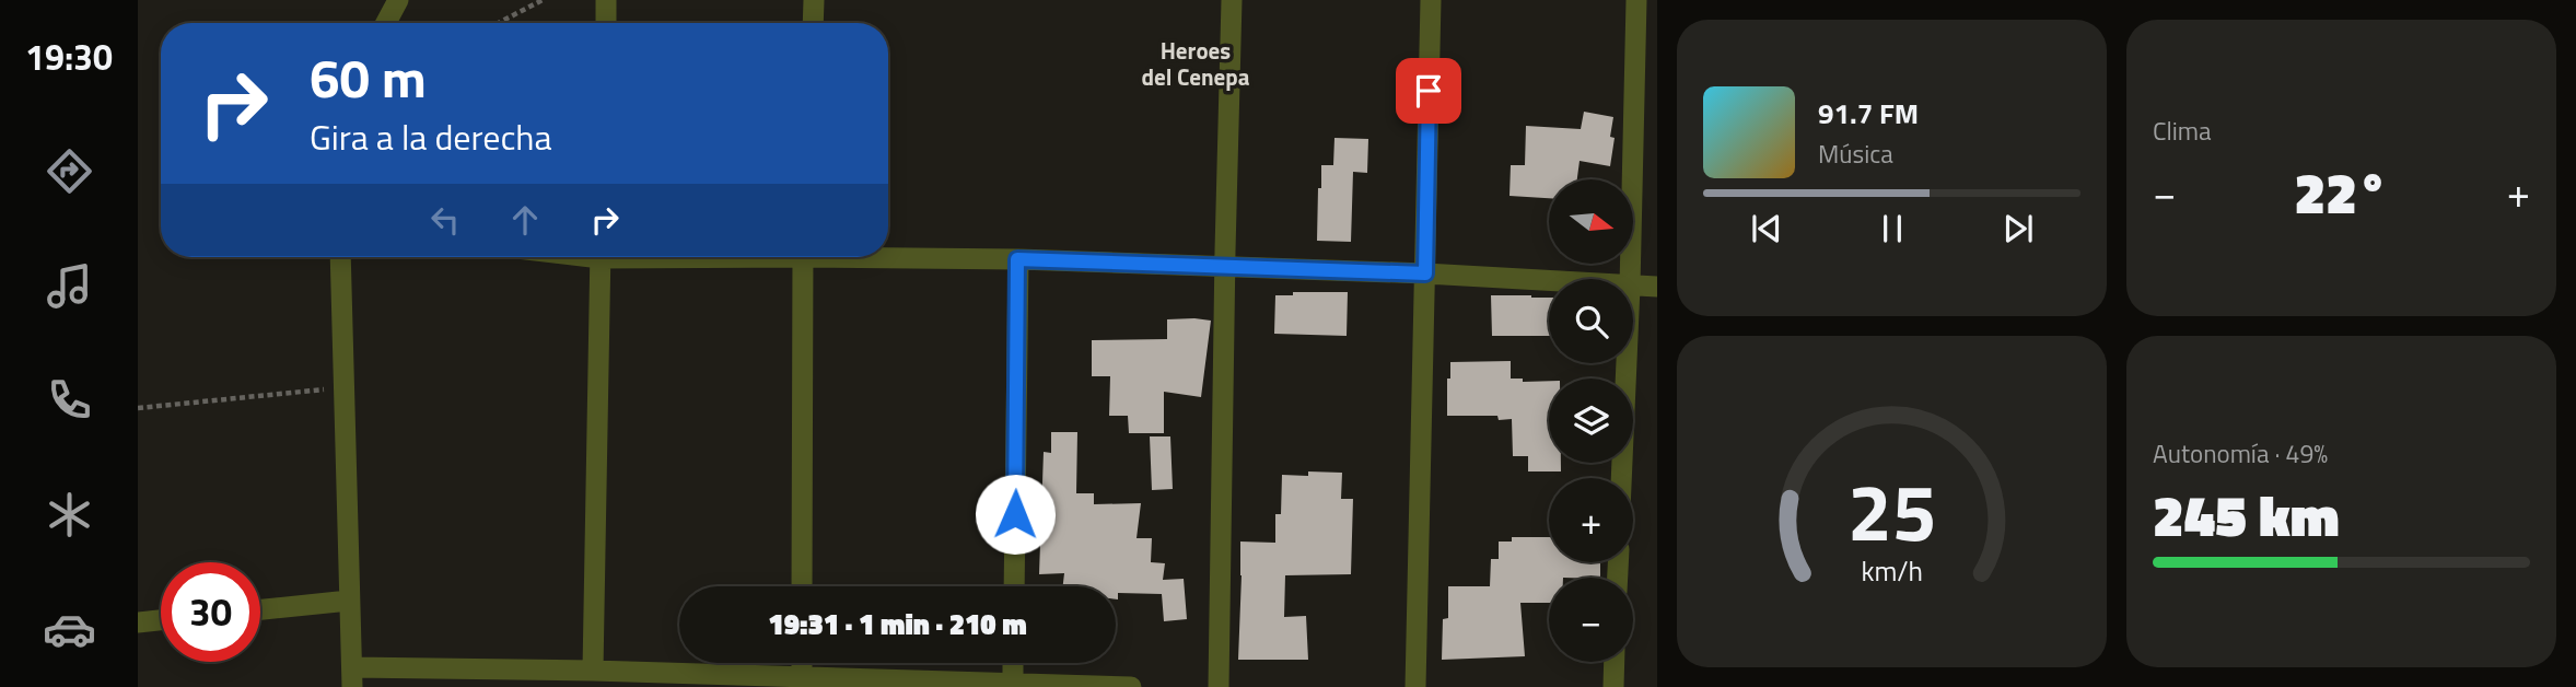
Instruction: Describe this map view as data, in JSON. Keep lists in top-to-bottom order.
{
  "districts": ["Heroes del Cenepa"],
  "north": "right",
  "page": {
    "tabs": "19:30",
    "tile": [
      "Clima",
      ["Autonomía · 49%", "245 km"]
    ],
    "turn": ["60 m", "Gira a la derecha"],
    "song": ["91.7 FM", "Música"],
    "heat": ["−", "22°", "+"],
    "map_buttons": ["+", "−"],
    "limit": "30",
    "trip": "19:31 · 1 min · 210 m",
    "gauge": ["25", "km/h"]
  }
}
